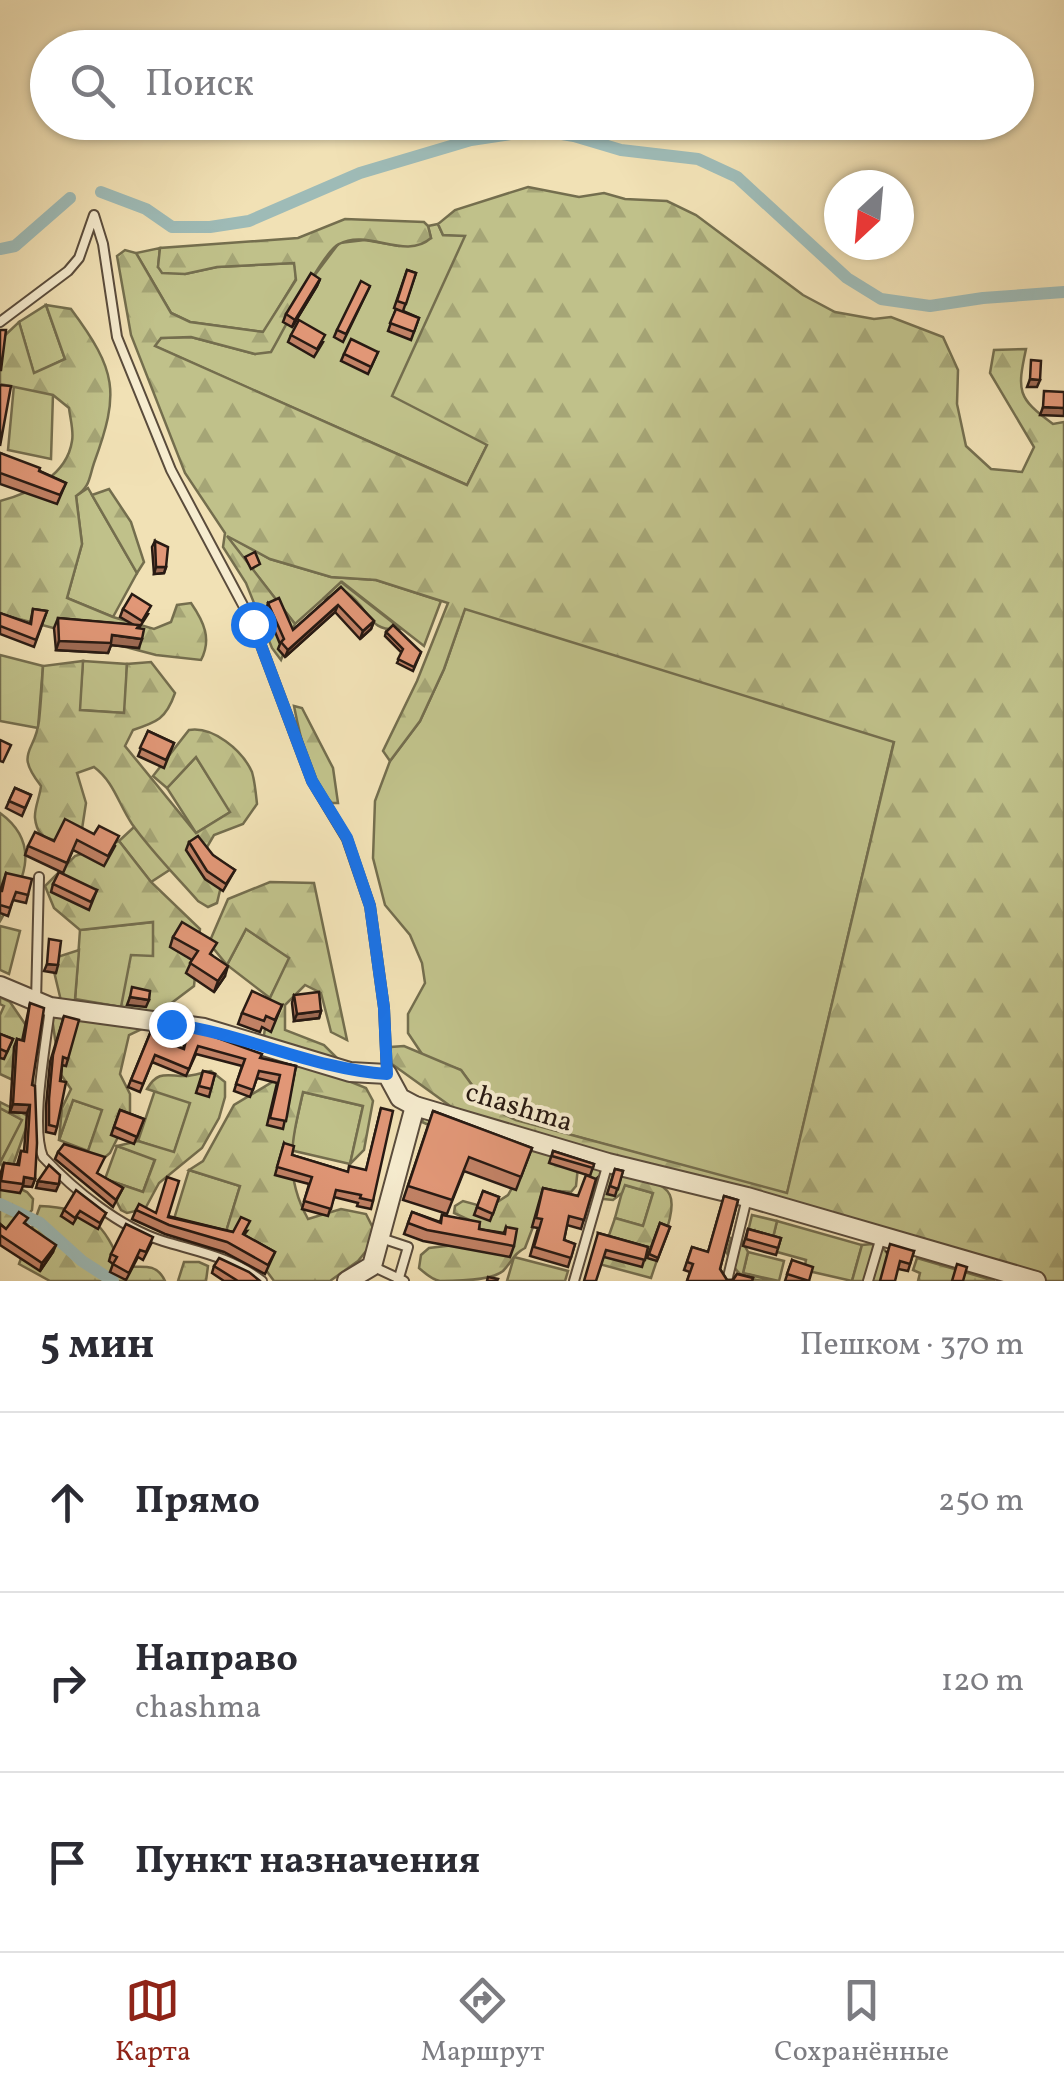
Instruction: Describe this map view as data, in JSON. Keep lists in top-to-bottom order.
{
  "streets": {
    "street": ["сhashma"]
  },
  "north": "bottom left",
  "page": {
    "search": "Поиск",
    "heading": ["5 мин", "Пешком · 370 m"],
    "list": [
      ["Прямо", "250 m"],
      ["Направо", "сhashma", "120 m"],
      "Пункт назначения"
    ],
    "nav": ["Карта", "Маршрут", "Сохранённые"]
  }
}
